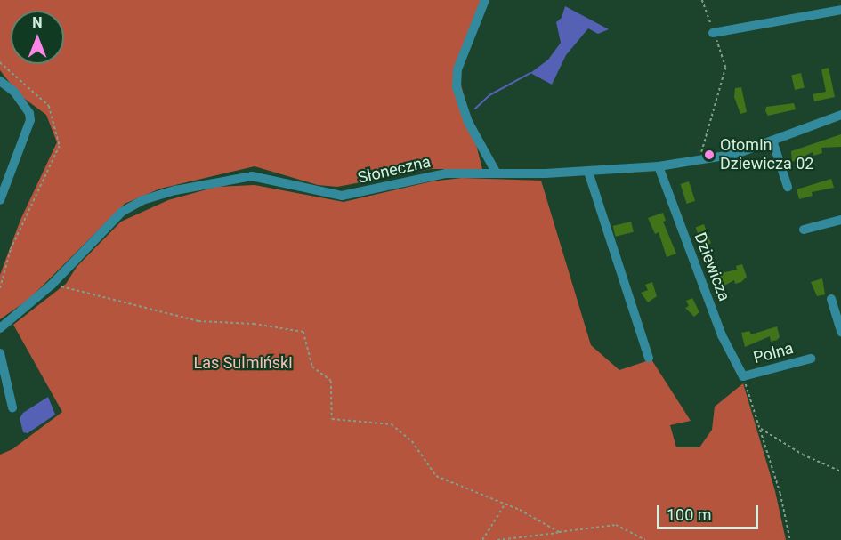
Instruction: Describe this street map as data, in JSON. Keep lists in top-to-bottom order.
{
  "streets": {
    "street": ["Słoneczna", "Dziewicza", "Polna"]
  },
  "crossings": [
    ["Słoneczna", "Dziewicza"],
    ["Dziewicza", "Polna"]
  ],
  "parks": ["Las Sulmiński"],
  "places": ["Otomin Dziewicza 02"],
  "scale_bar": "100 m",
  "north": "top"
}
